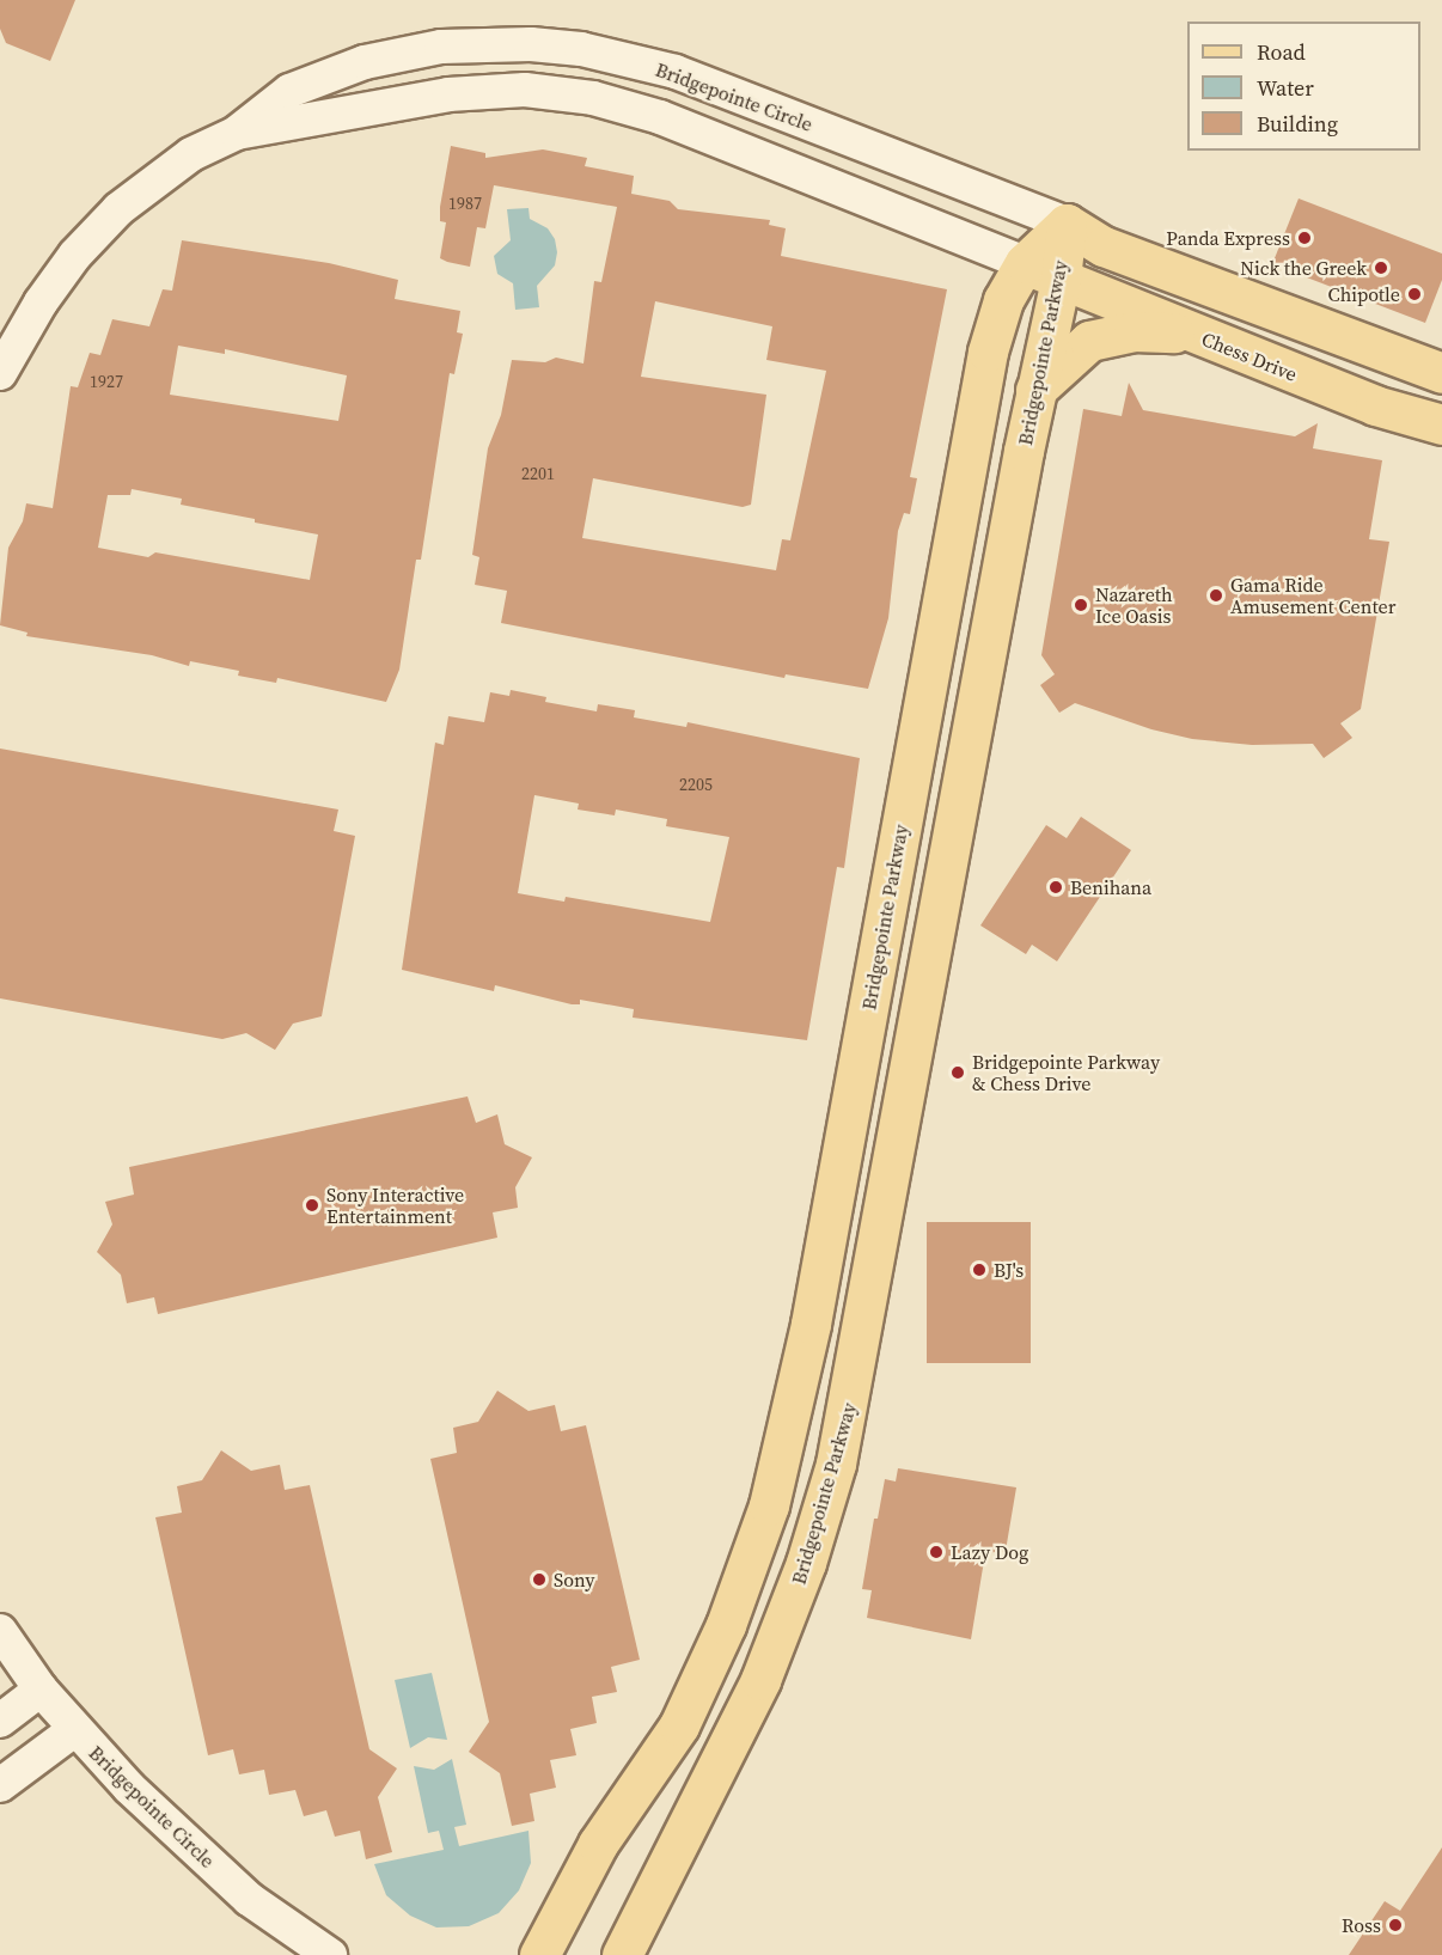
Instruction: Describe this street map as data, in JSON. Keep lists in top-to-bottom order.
{
  "streets": {
    "main road": ["Bridgepointe Circle", "Bridgepointe Parkway", "Chess Drive"]
  },
  "crossings": [
    ["Bridgepointe Circle", "Bridgepointe Parkway"],
    ["Bridgepointe Circle", "Chess Drive"],
    ["Bridgepointe Parkway", "Chess Drive"]
  ],
  "places": [
    "Panda Express",
    "Nick the Greek",
    "Chipotle",
    "Gama Ride Amusement Center",
    "Nazareth Ice Oasis",
    "Benihana",
    "Bridgepointe Parkway & Chess Drive",
    "Sony Interactive Entertainment",
    "BJ's",
    "Lazy Dog",
    "Sony",
    "Ross"
  ],
  "house_numbers": [
    "1987",
    "1927",
    "2201",
    "2205"
  ],
  "legend": ["Road", "Water", "Building"]
}
